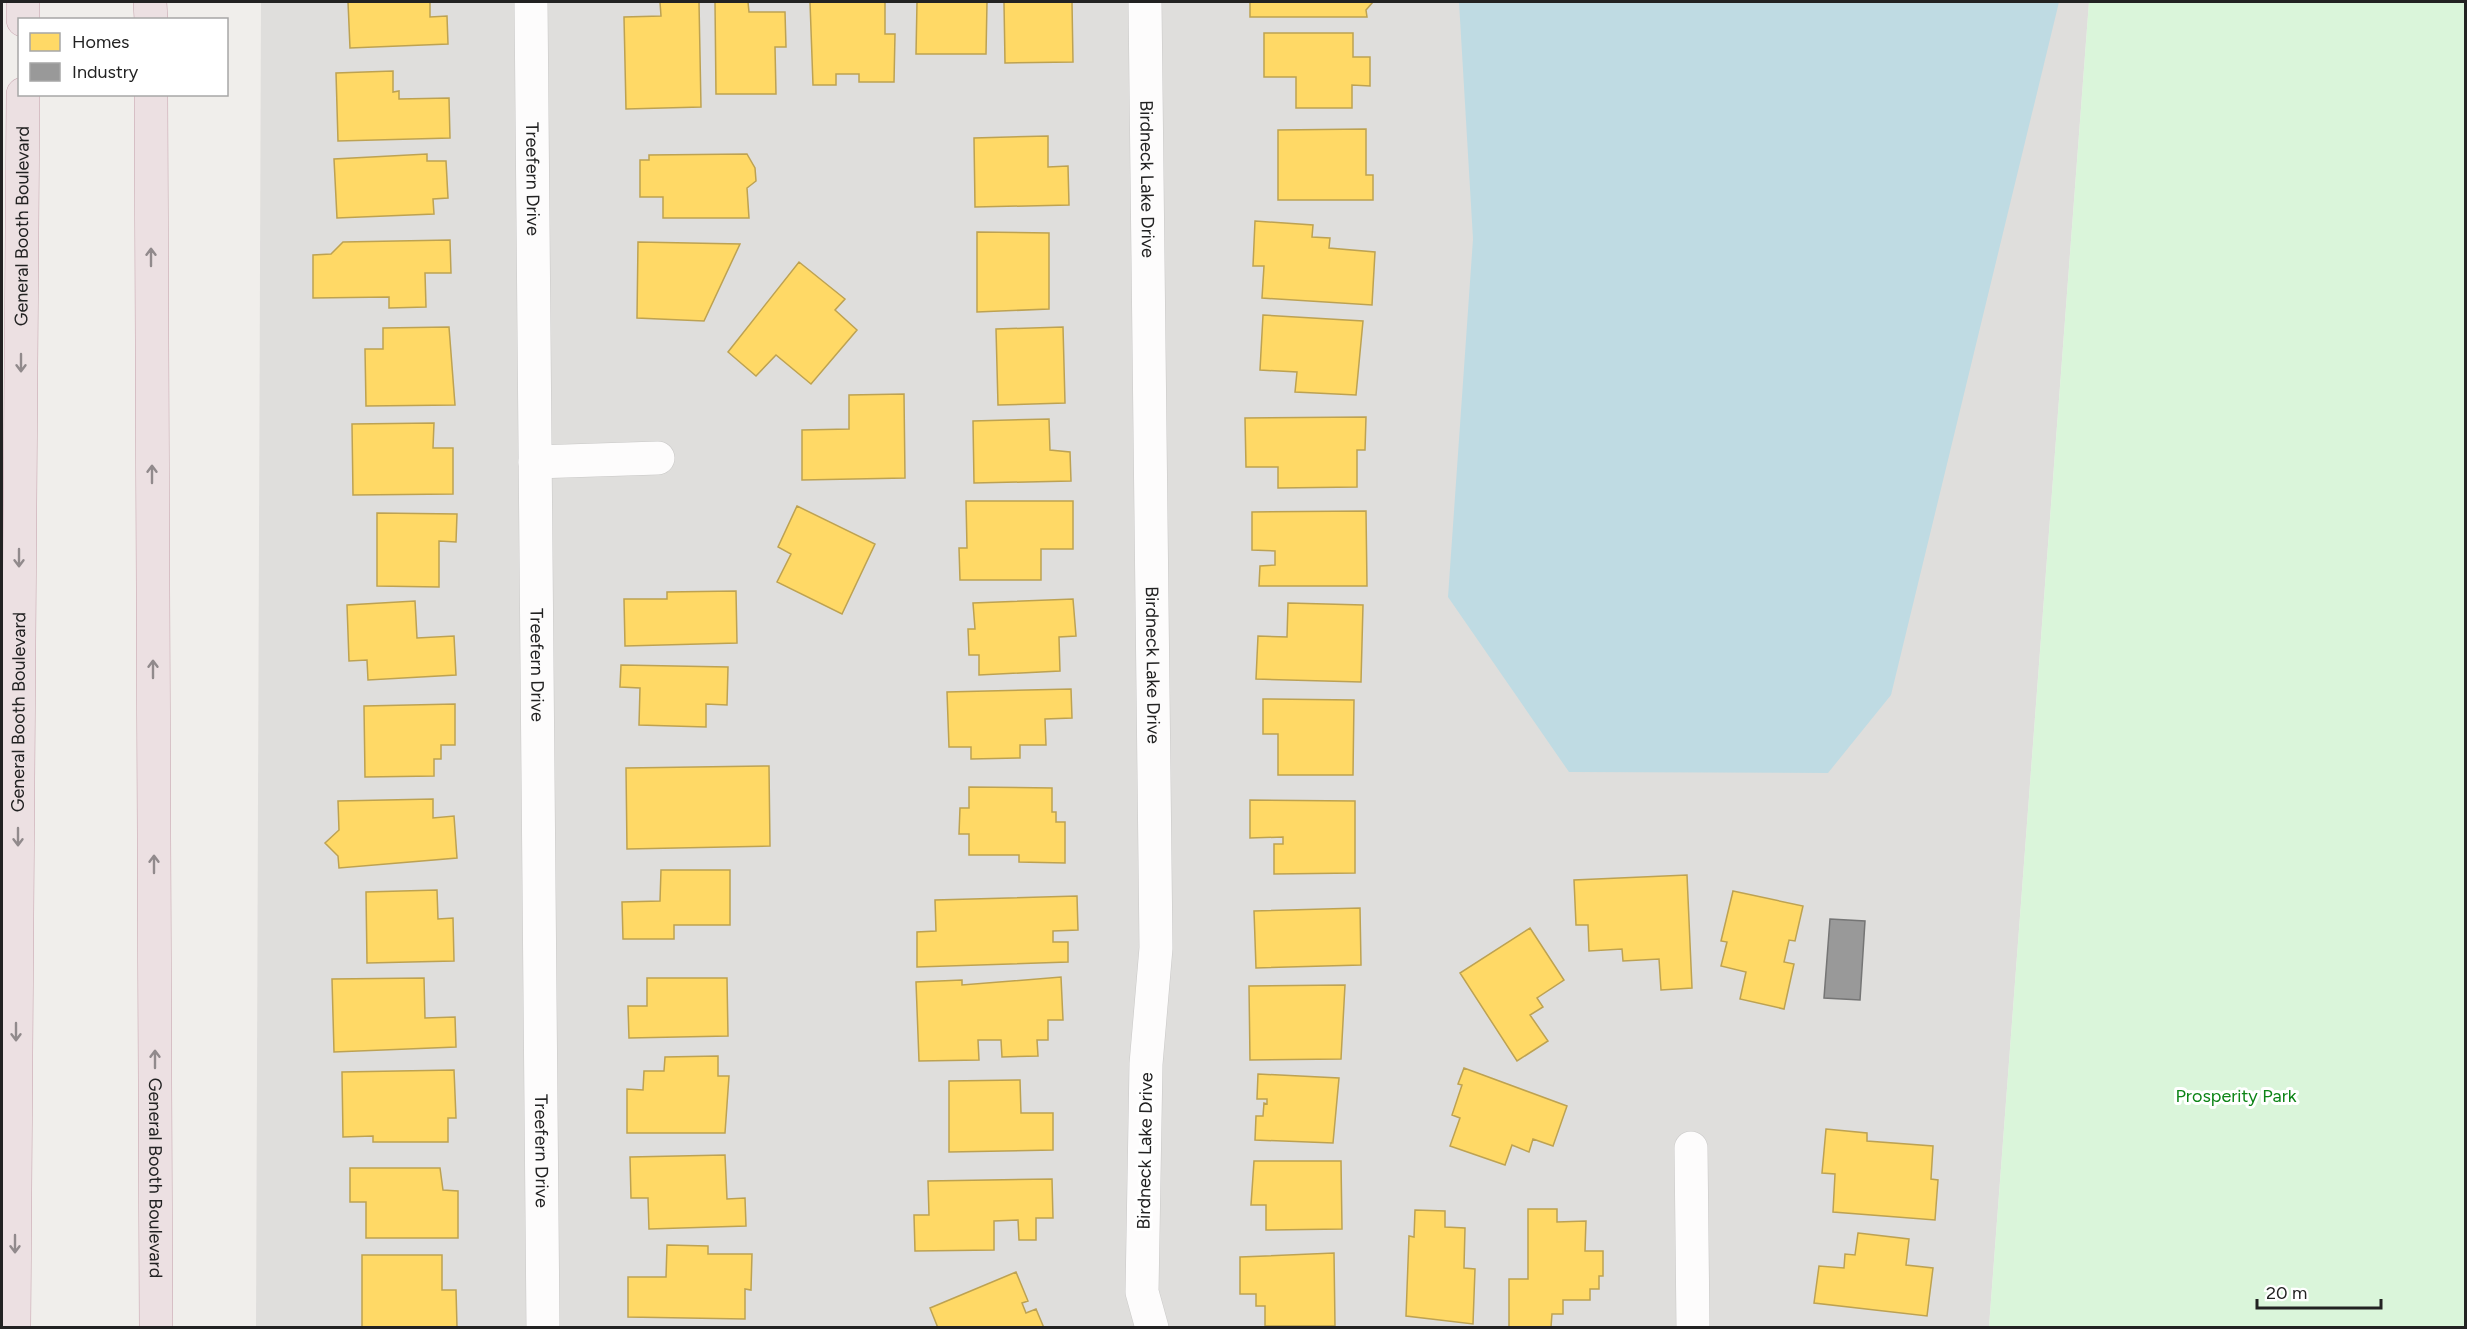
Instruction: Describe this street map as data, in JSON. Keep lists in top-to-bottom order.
{
  "streets": {
    "highway": ["General Booth Boulevard"],
    "street": ["Treefern Drive", "Birdneck Lake Drive"]
  },
  "parks": ["Prosperity Park"],
  "legend": ["Homes", "Industry"],
  "scale_bar": "20 m"
}
